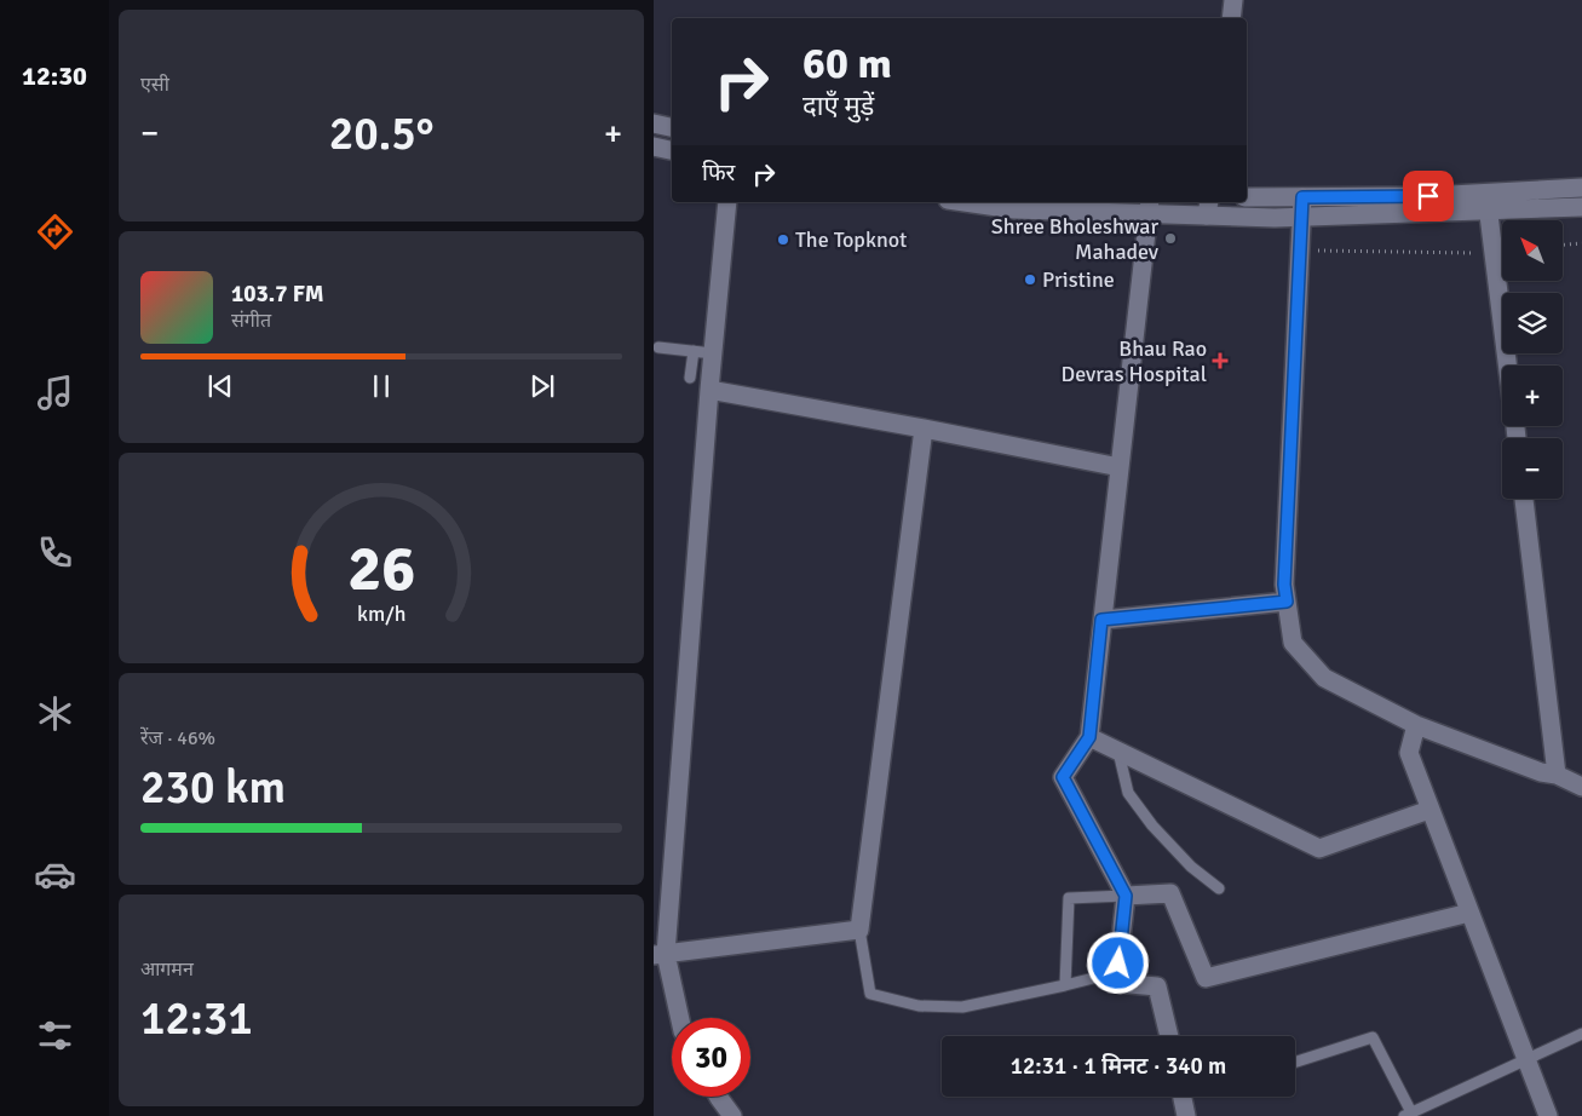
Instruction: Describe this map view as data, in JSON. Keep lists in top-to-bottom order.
{
  "places": {
    "other": ["Shree Bholeshwar Mahadev", "The Topknot", "Pristine"],
    "health": ["Bhau Rao Devras Hospital"]
  },
  "north": "top left",
  "page": {
    "tabs": "12:30",
    "tile": [
      "एसी",
      ["रेंज · 46%", "230 km"],
      ["आगमन", "12:31"]
    ],
    "turn": ["60 m", "दाएँ मुड़ें"],
    "heat": ["−", "20.5°", "+"],
    "then": "फिर",
    "map_buttons": ["+", "−"],
    "song": ["103.7 FM", "संगीत"],
    "limit": "30",
    "trip": "12:31 · 1 मिनट · 340 m",
    "gauge": ["26", "km/h"]
  }
}
